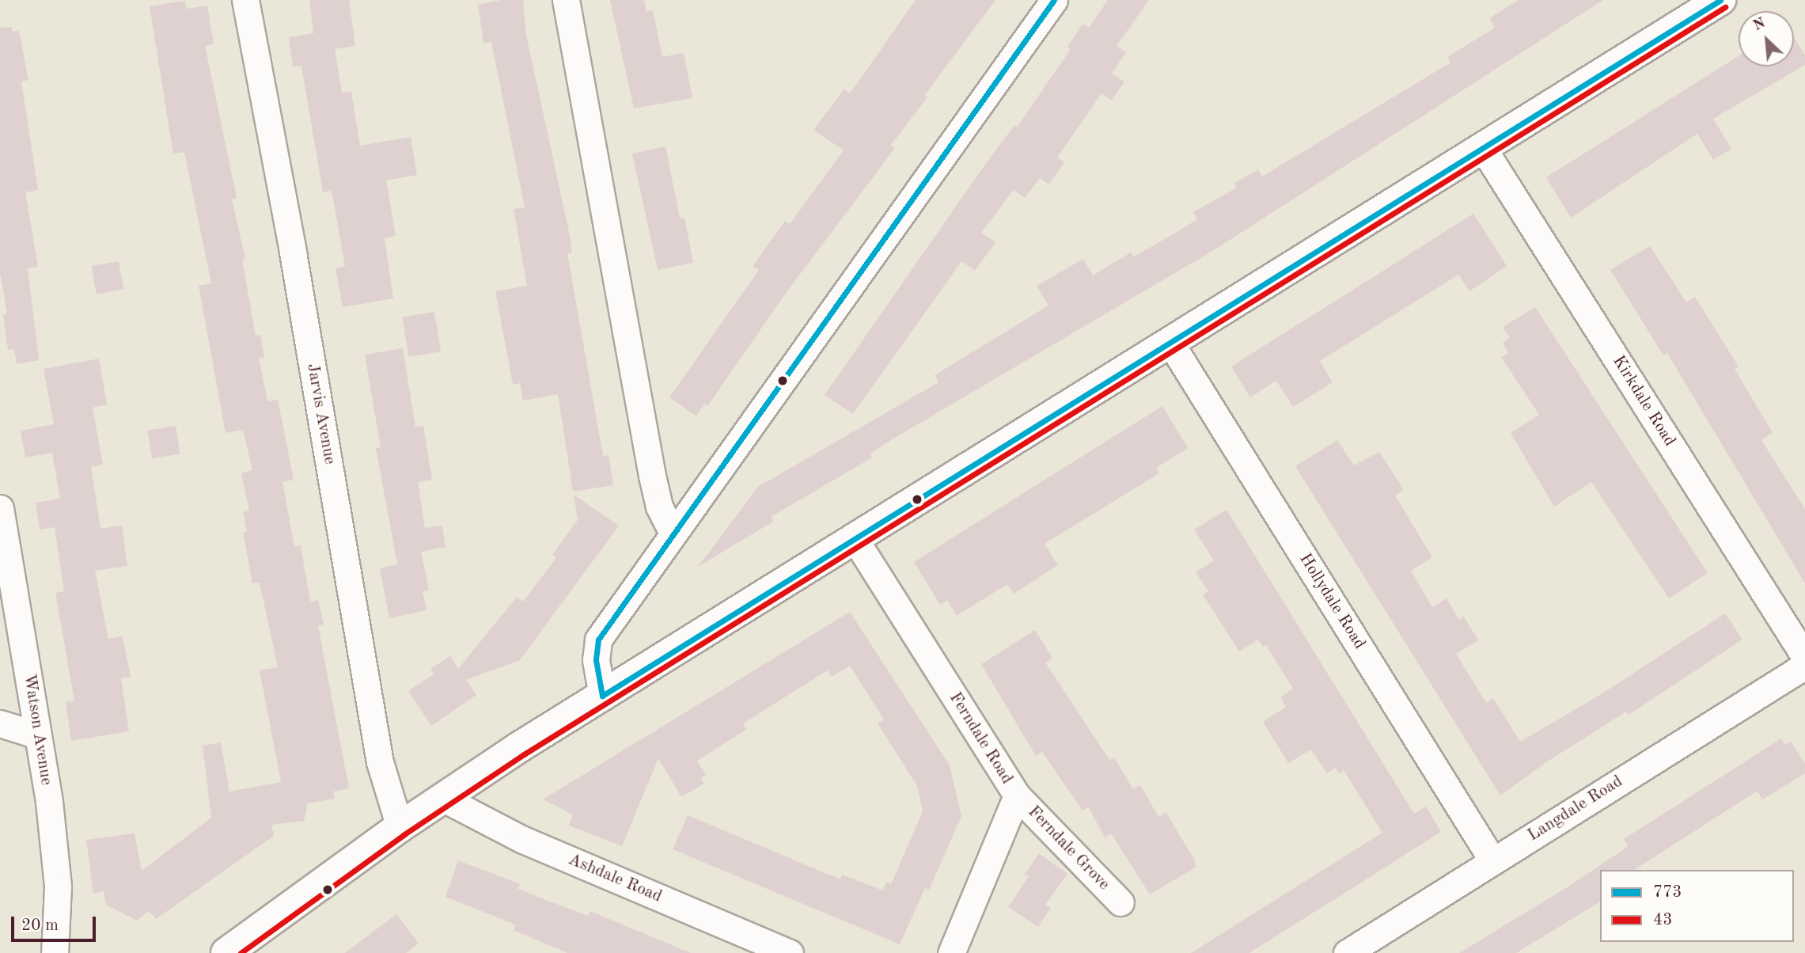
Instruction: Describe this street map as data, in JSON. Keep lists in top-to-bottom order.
{
  "streets": {
    "street": [
      "Kirkdale Road",
      "Jarvis Avenue",
      "Hollydale Road",
      "Watson Avenue",
      "Ferndale Road",
      "Langdale Road",
      "Ferndale Grove",
      "Ashdale Road"
    ]
  },
  "crossings": [
    ["Hollydale Road", "Langdale Road"],
    ["Ferndale Road", "Ferndale Grove"]
  ],
  "lines": ["transit line 773", "transit line 43"],
  "legend": ["773", "43"],
  "scale_bar": "20 m",
  "north": "top left"
}
